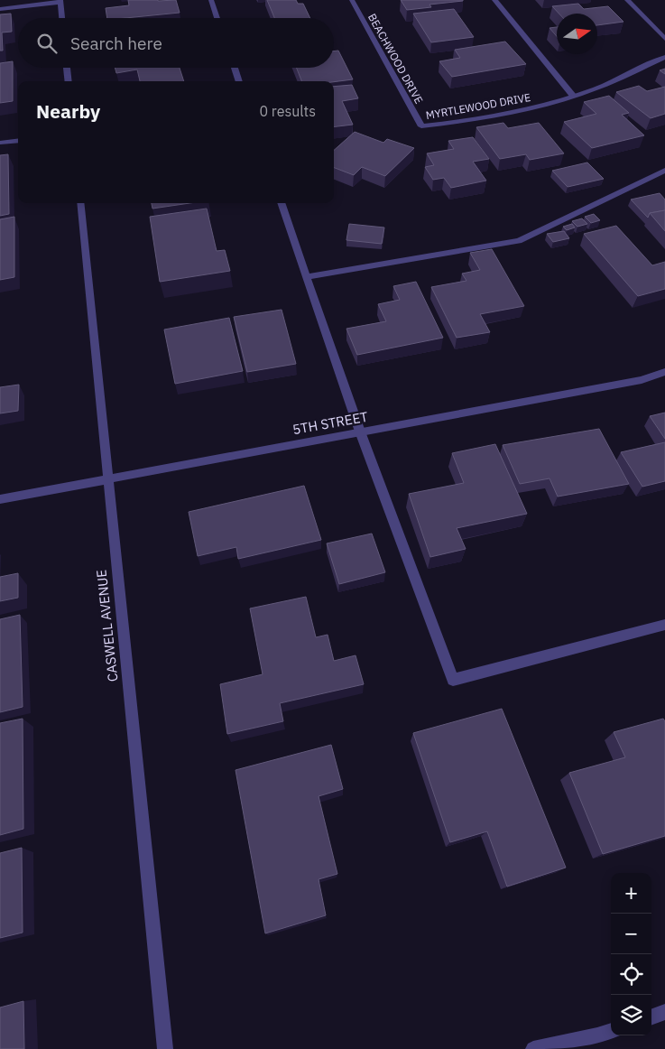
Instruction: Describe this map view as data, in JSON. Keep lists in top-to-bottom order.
{
  "streets": {
    "street": [
      "BEACHWOOD DRIVE",
      "MYRTLEWOOD DRIVE",
      "5TH STREET",
      "CASWELL AVENUE"
    ]
  },
  "crossings": [
    ["BEACHWOOD DRIVE", "MYRTLEWOOD DRIVE"],
    ["5TH STREET", "CASWELL AVENUE"]
  ],
  "north": "right",
  "page": {
    "search": "Search here",
    "heading": ["Nearby", "0 results"],
    "map_buttons": ["+", "−"]
  }
}
